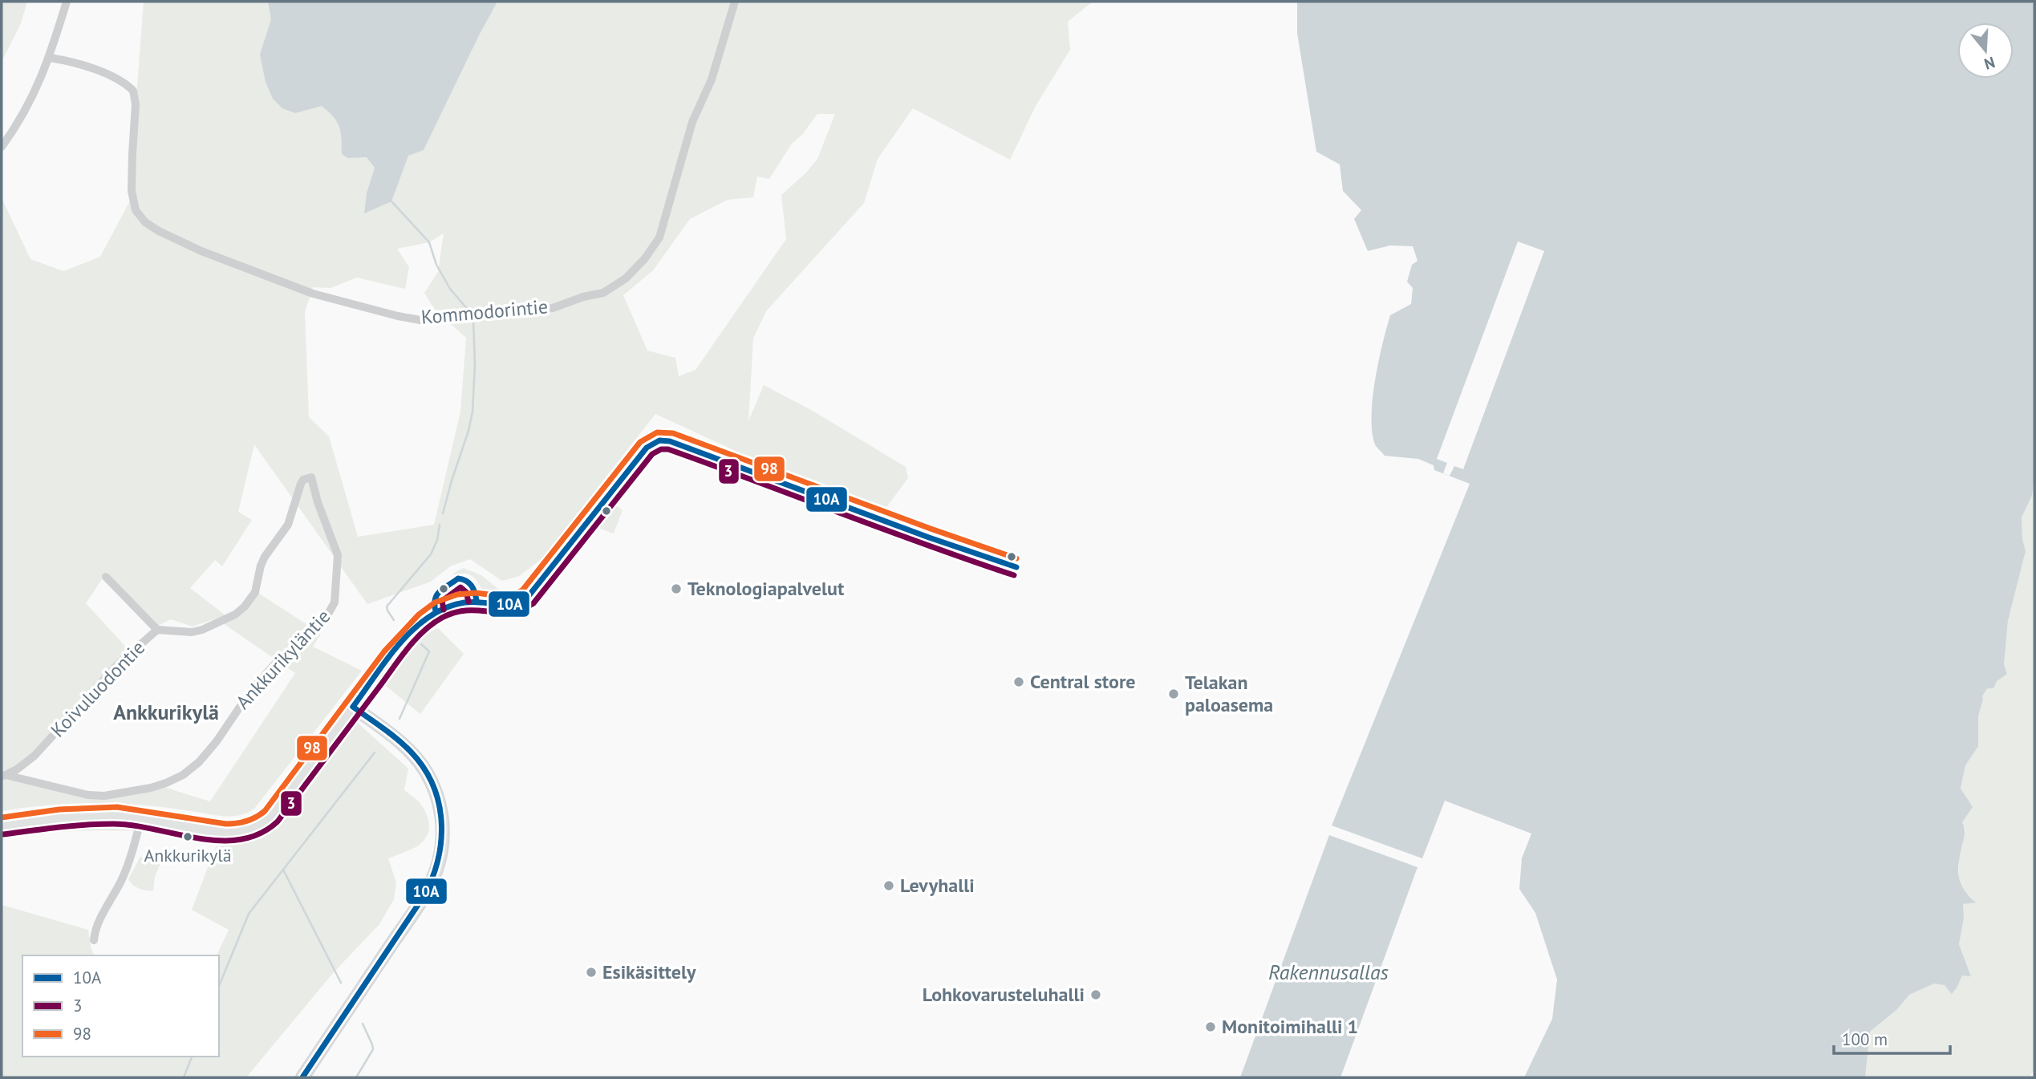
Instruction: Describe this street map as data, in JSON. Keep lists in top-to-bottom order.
{
  "streets": {
    "street": ["Kommodorintie", "Ankkurikyläntie", "Koivuluodontie"]
  },
  "crossings": [
    ["Ankkurikyläntie", "Koivuluodontie"]
  ],
  "districts": ["Ankkurikylä"],
  "water": ["Rakennusallas"],
  "places": [
    "Teknologiapalvelut",
    "Central store",
    "Telakan paloasema",
    "Ankkurikylä",
    "Levyhalli",
    "Esikäsittely",
    "Lohkovarusteluhalli",
    "Monitoimihalli 1"
  ],
  "lines": ["transit line 98", "transit line 10A", "transit line 3"],
  "legend": ["10A", "3", "98"],
  "scale_bar": "100 m",
  "north": "bottom"
}
